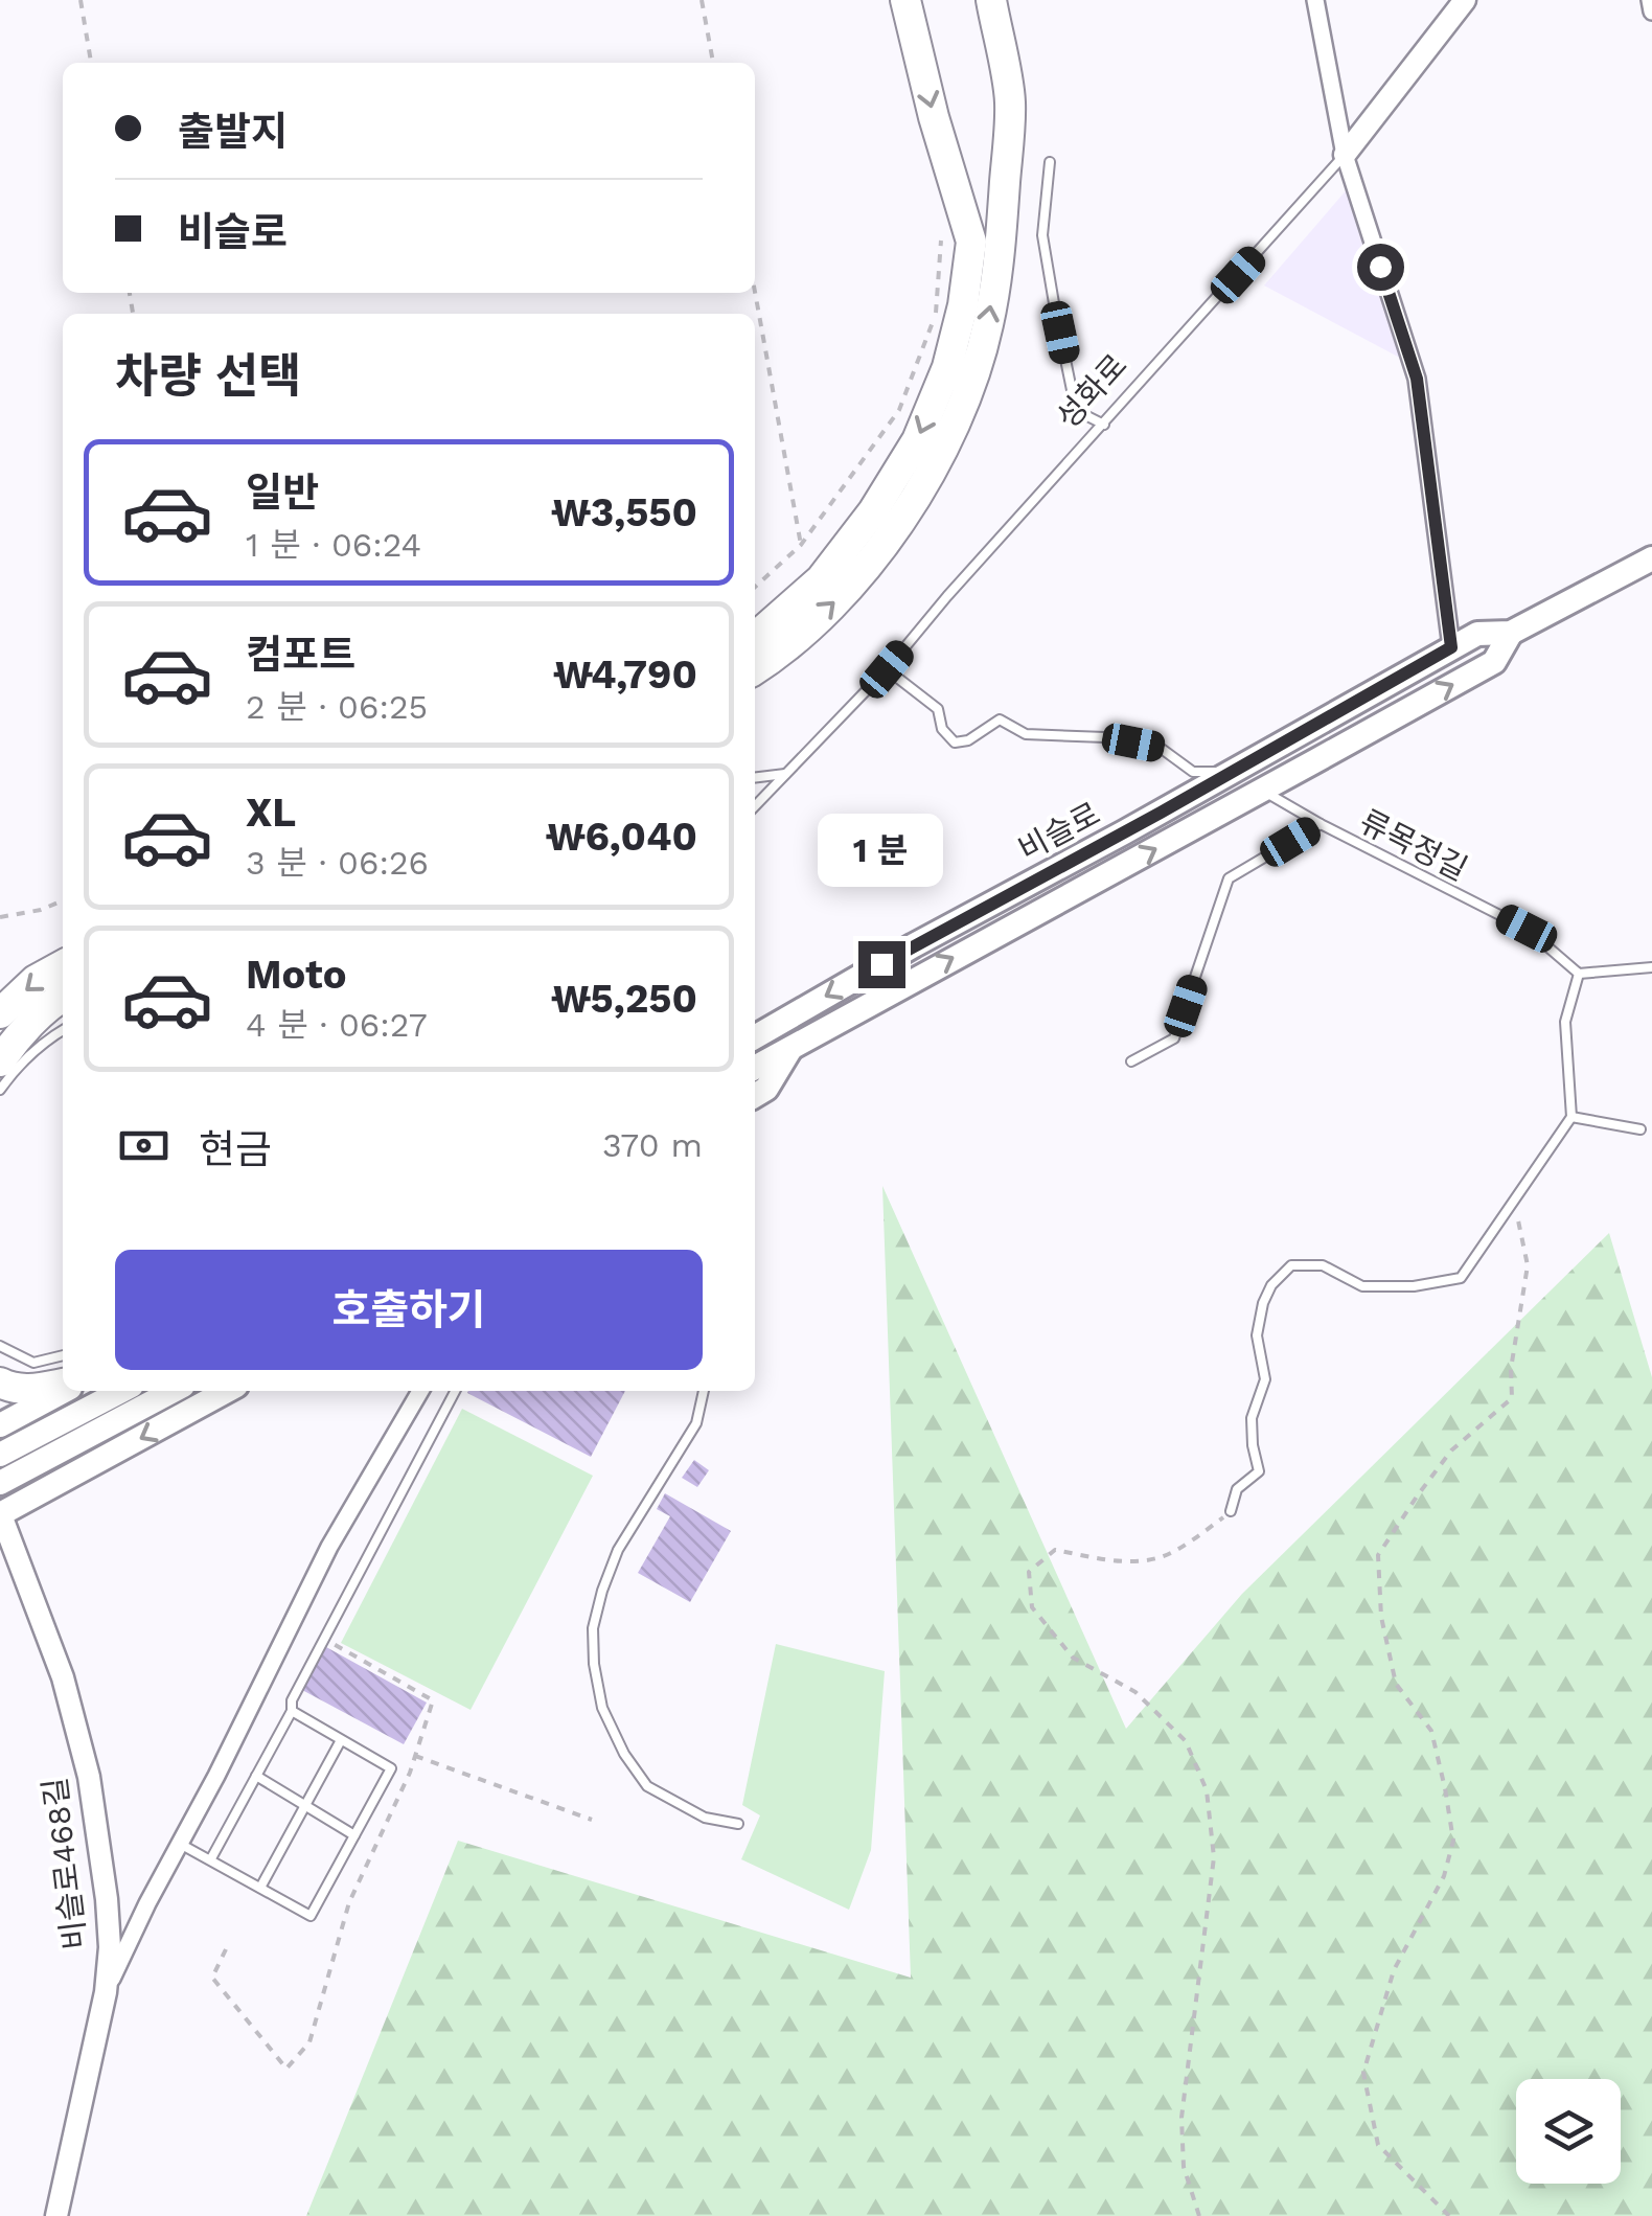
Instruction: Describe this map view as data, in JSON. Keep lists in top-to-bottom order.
{
  "streets": {
    "main road": ["성화로", "비슬로", "비슬로468길"],
    "lane": ["류목정길"]
  },
  "crossings": [
    ["비슬로", "류목정길"]
  ],
  "page": {
    "banner": ["출발지", "비슬로"],
    "heading": "차량 선택",
    "list": [
      {
        "name": "일반",
        "note": "1 분 · 06:24",
        "value": "₩3,550"
      },
      {
        "name": "컴포트",
        "note": "2 분 · 06:25",
        "value": "₩4,790"
      },
      {
        "name": "XL",
        "note": "3 분 · 06:26",
        "value": "₩6,040"
      },
      {
        "name": "Moto",
        "note": "4 분 · 06:27",
        "value": "₩5,250"
      }
    ],
    "bubble": "1 분",
    "pay": ["현금", "370 m"],
    "buttons": "호출하기"
  }
}
